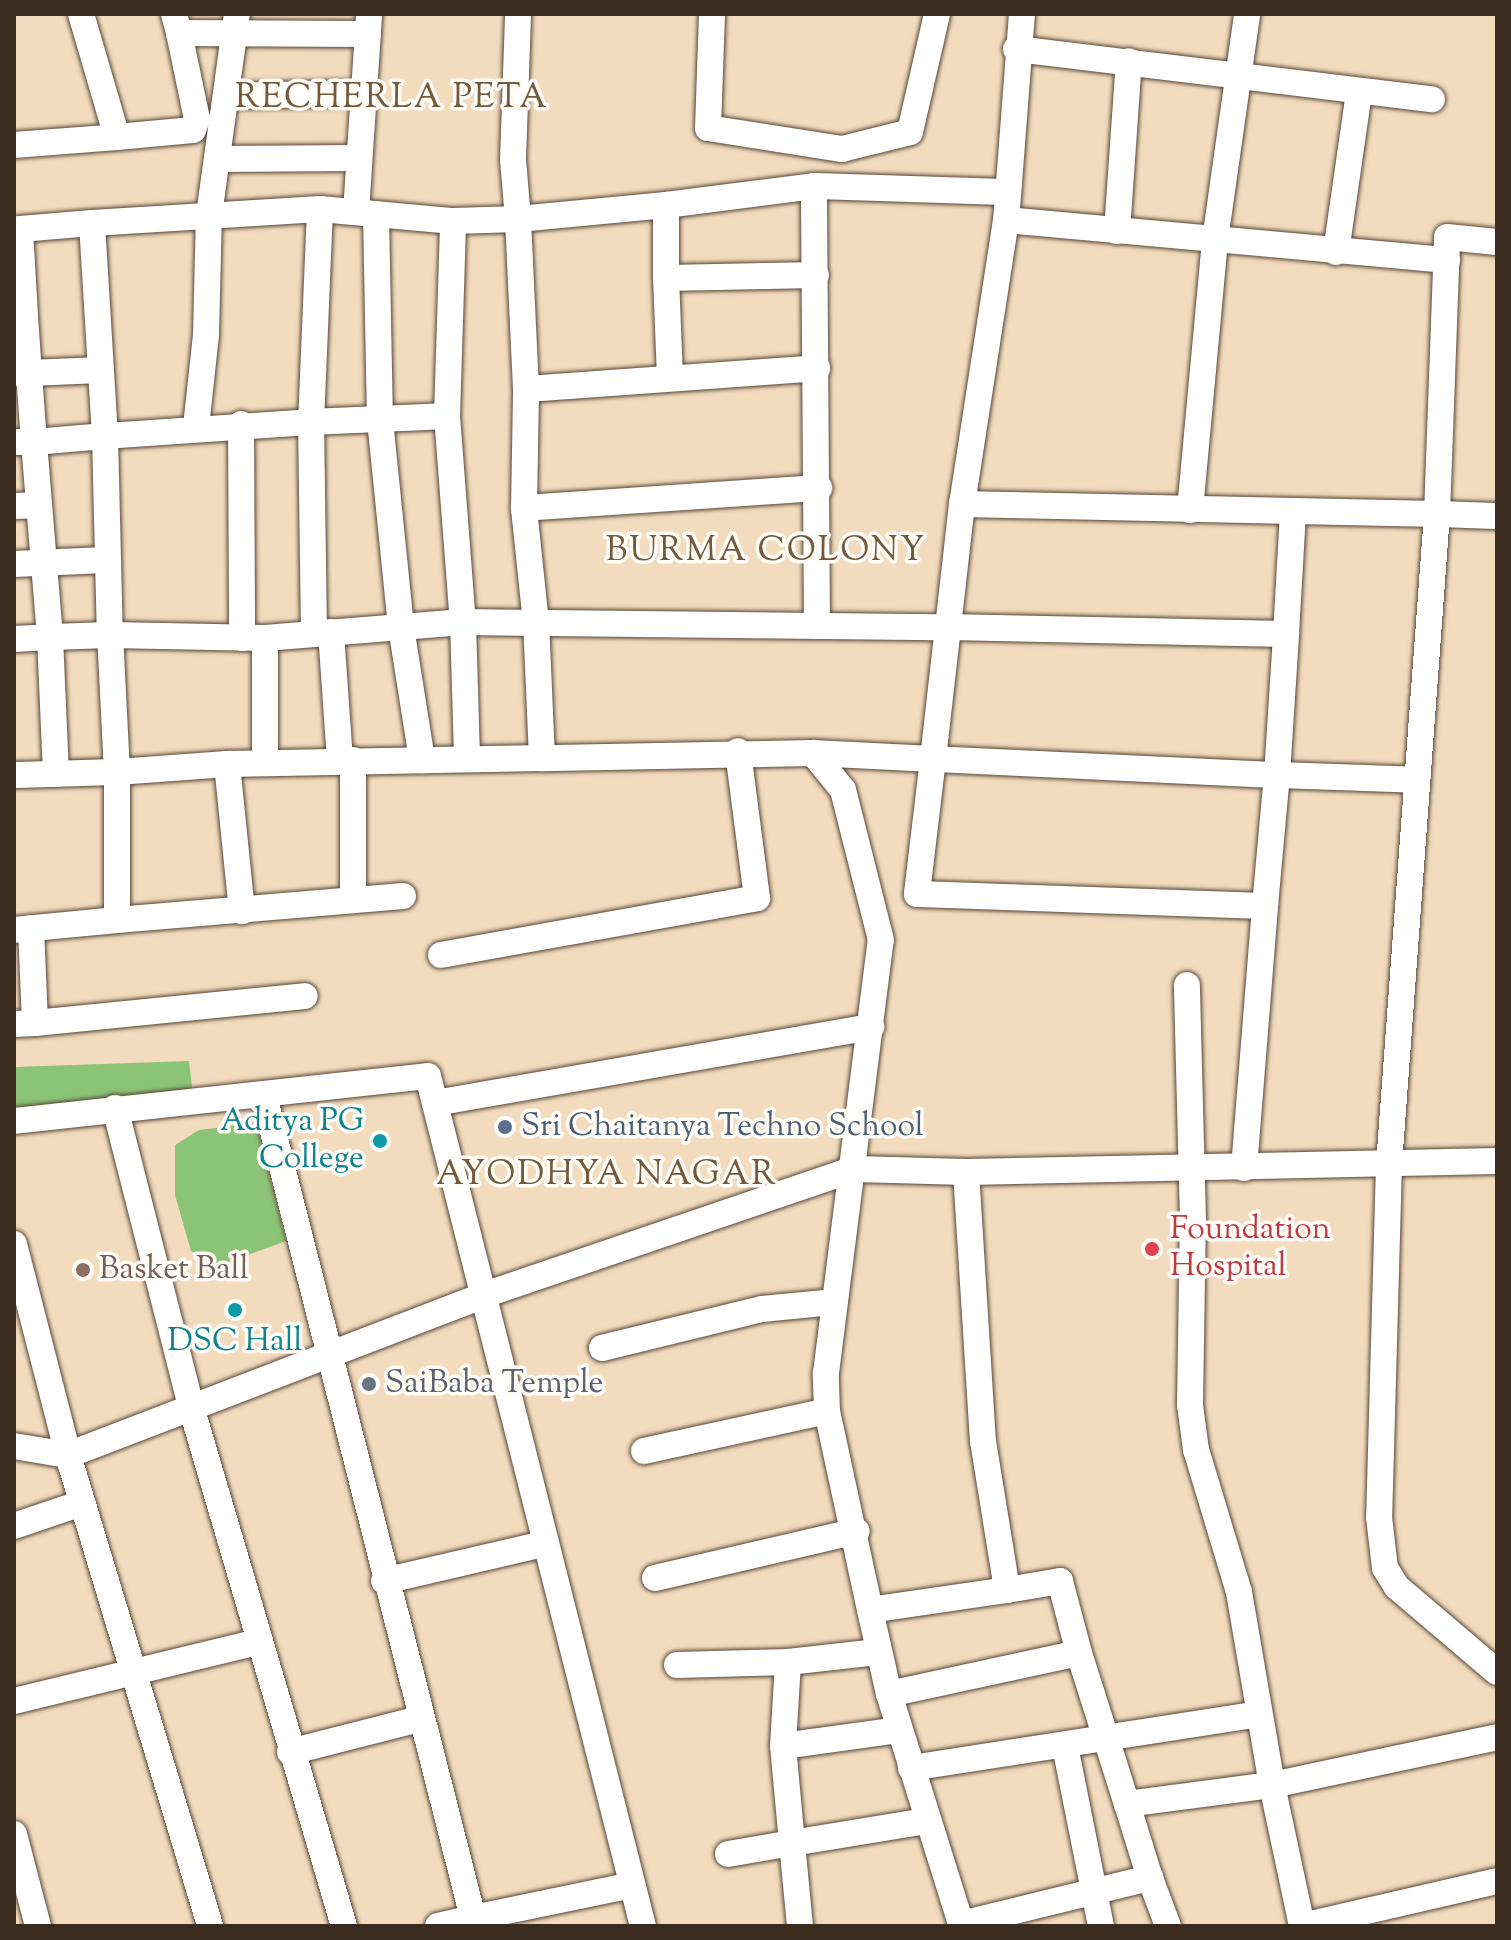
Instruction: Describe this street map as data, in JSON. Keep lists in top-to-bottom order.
{
  "districts": ["RECHERLA PETA", "BURMA COLONY", "AYODHYA NAGAR"],
  "places": [
    "Sri Chaitanya Techno School",
    "Aditya PG College",
    "Foundation Hospital",
    "Basket Ball",
    "DSC Hall",
    "SaiBaba Temple"
  ]
}
